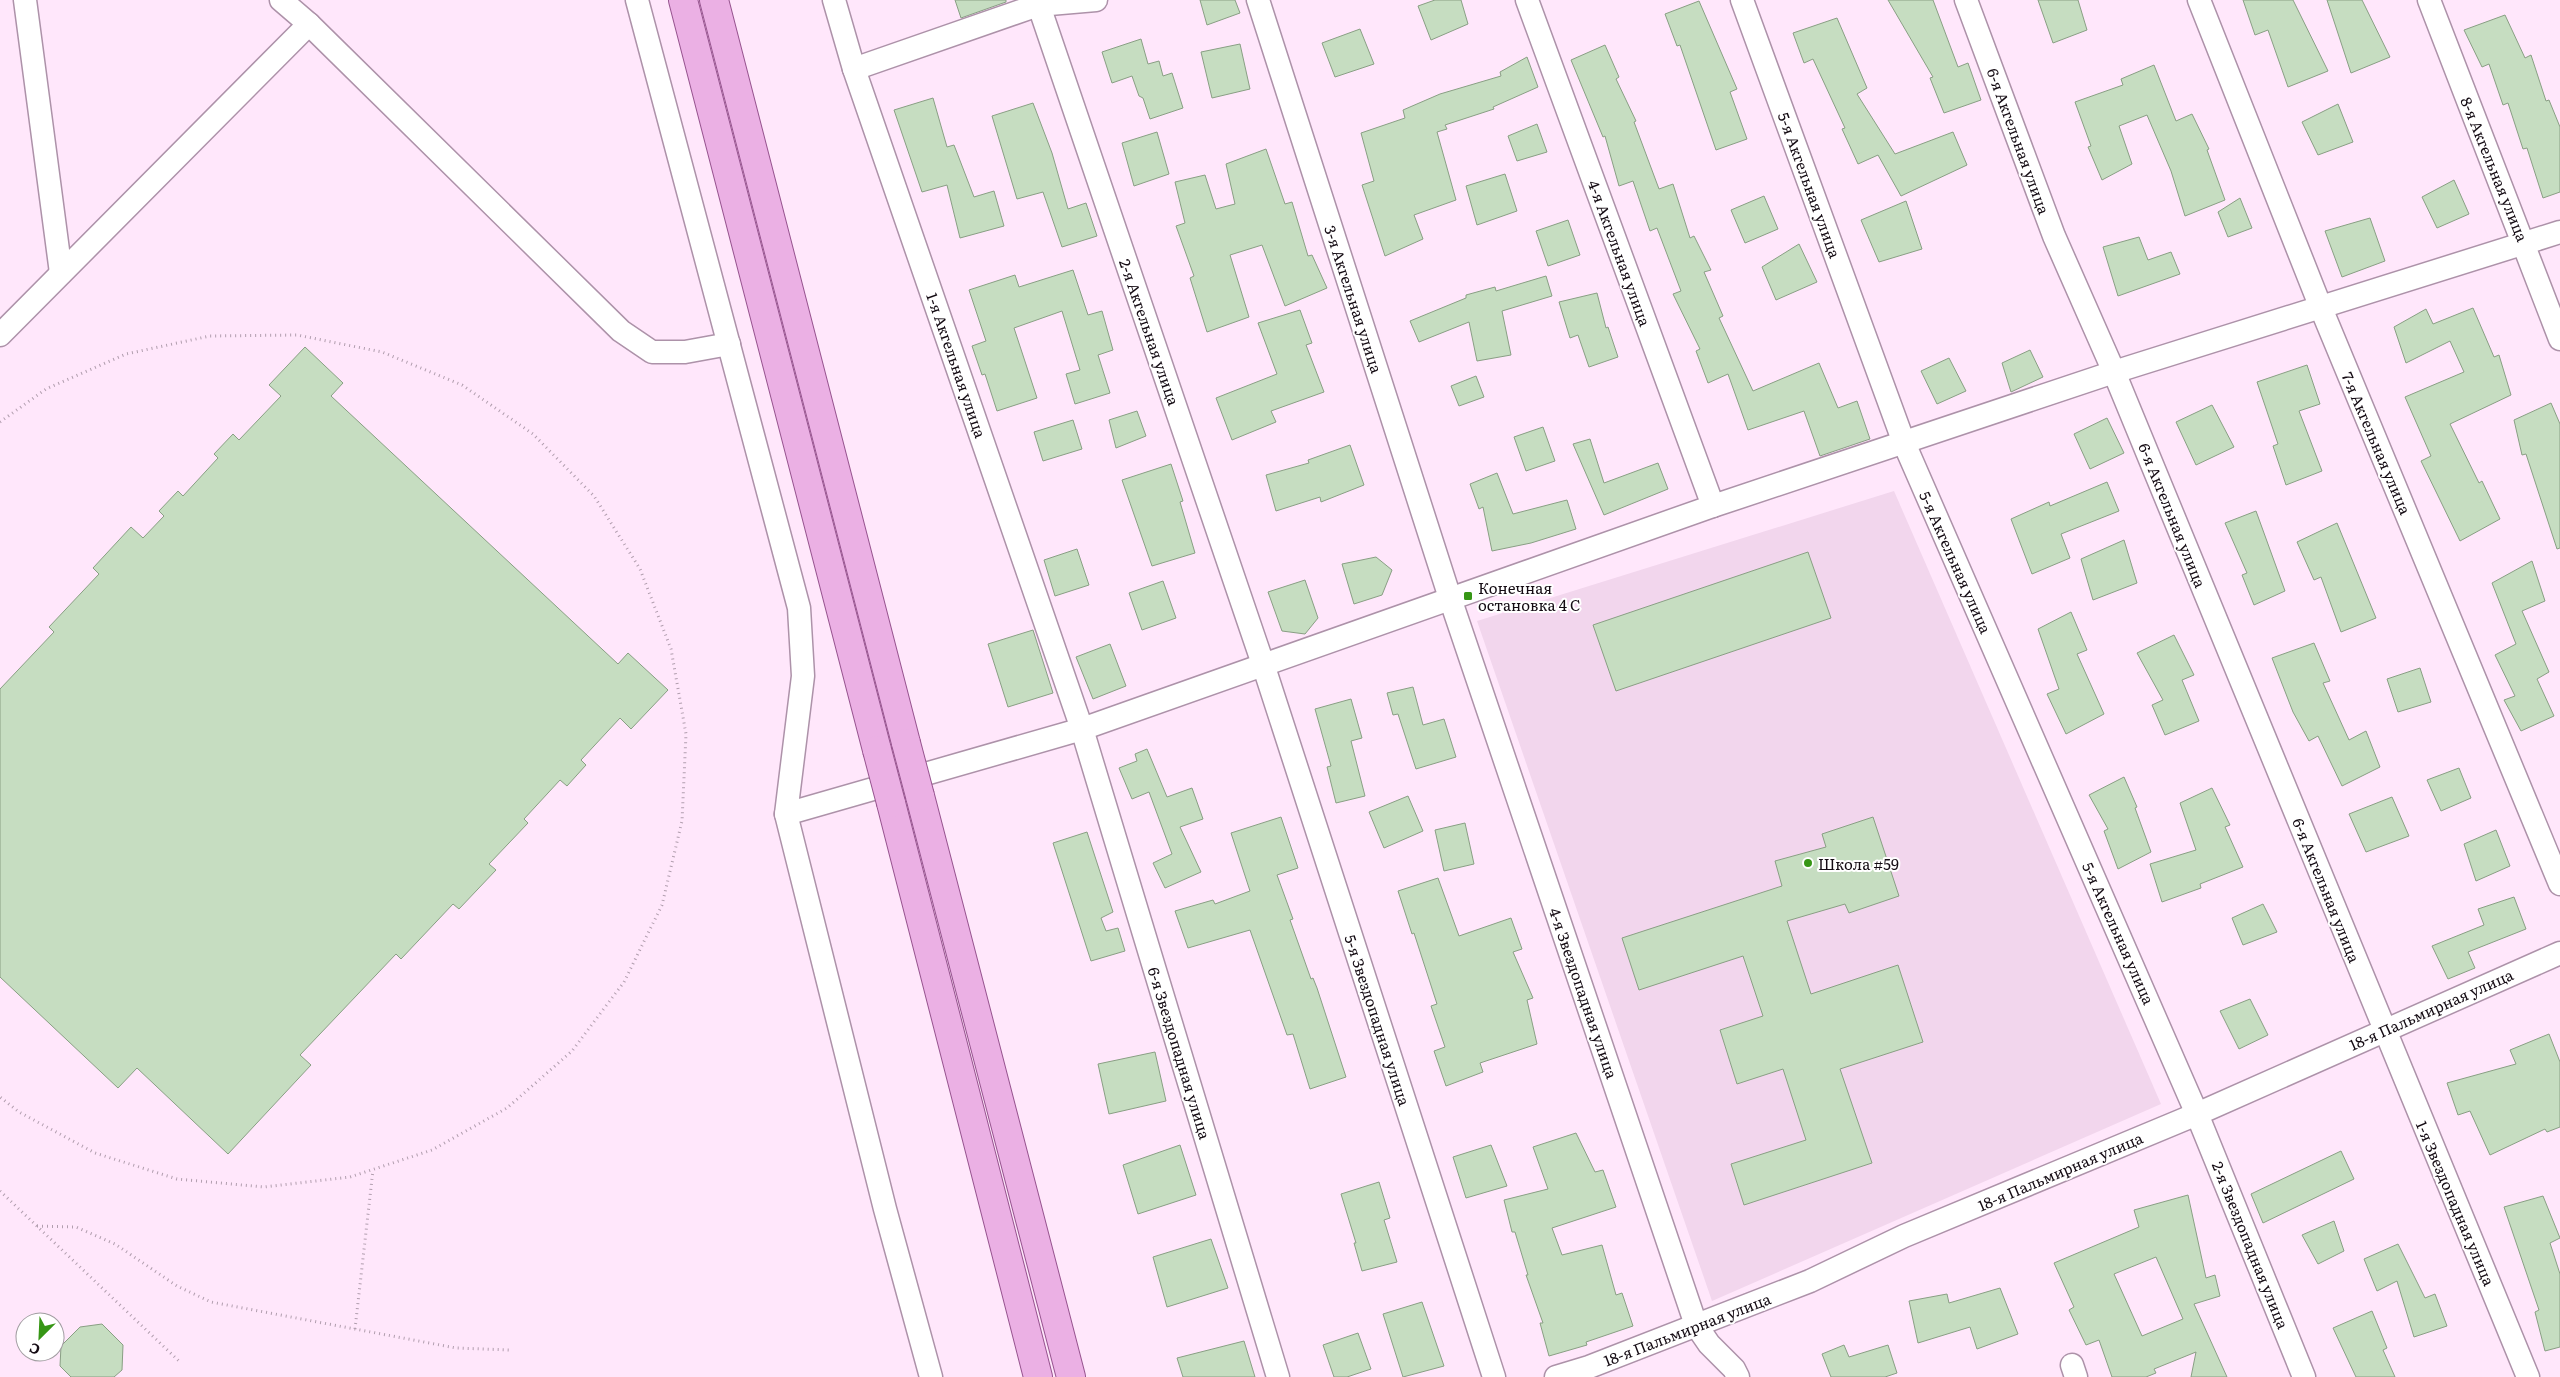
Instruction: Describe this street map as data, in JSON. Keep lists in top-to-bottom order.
{
  "streets": {
    "street": [
      "6-я Акгельная улица",
      "8-я Акгельная улица",
      "5-я Акгельная улица",
      "4-я Акгельная улица",
      "3-я Акгельная улица",
      "2-я Акгельная улица",
      "1-я Акгельная улица",
      "7-я Акгельная улица",
      "4-я Звездопадная улица",
      "18-я Пальмирная улица",
      "5-я Звездопадная улица",
      "6-я Звездопадная улица",
      "1-я Звездопадная улица",
      "2-я Звездопадная улица"
    ]
  },
  "crossings": [
    ["6-я Акгельная улица", "18-я Пальмирная улица"],
    ["6-я Акгельная улица", "1-я Звездопадная улица"],
    ["5-я Акгельная улица", "18-я Пальмирная улица"],
    ["5-я Акгельная улица", "2-я Звездопадная улица"],
    ["3-я Акгельная улица", "4-я Звездопадная улица"],
    ["2-я Акгельная улица", "5-я Звездопадная улица"],
    ["1-я Акгельная улица", "6-я Звездопадная улица"],
    ["4-я Звездопадная улица", "18-я Пальмирная улица"],
    ["18-я Пальмирная улица", "1-я Звездопадная улица"],
    ["18-я Пальмирная улица", "2-я Звездопадная улица"]
  ],
  "places": {
    "transit": ["Конечная остановка 4 С"],
    "other": ["Школа #59"]
  },
  "north": "bottom left"
}
